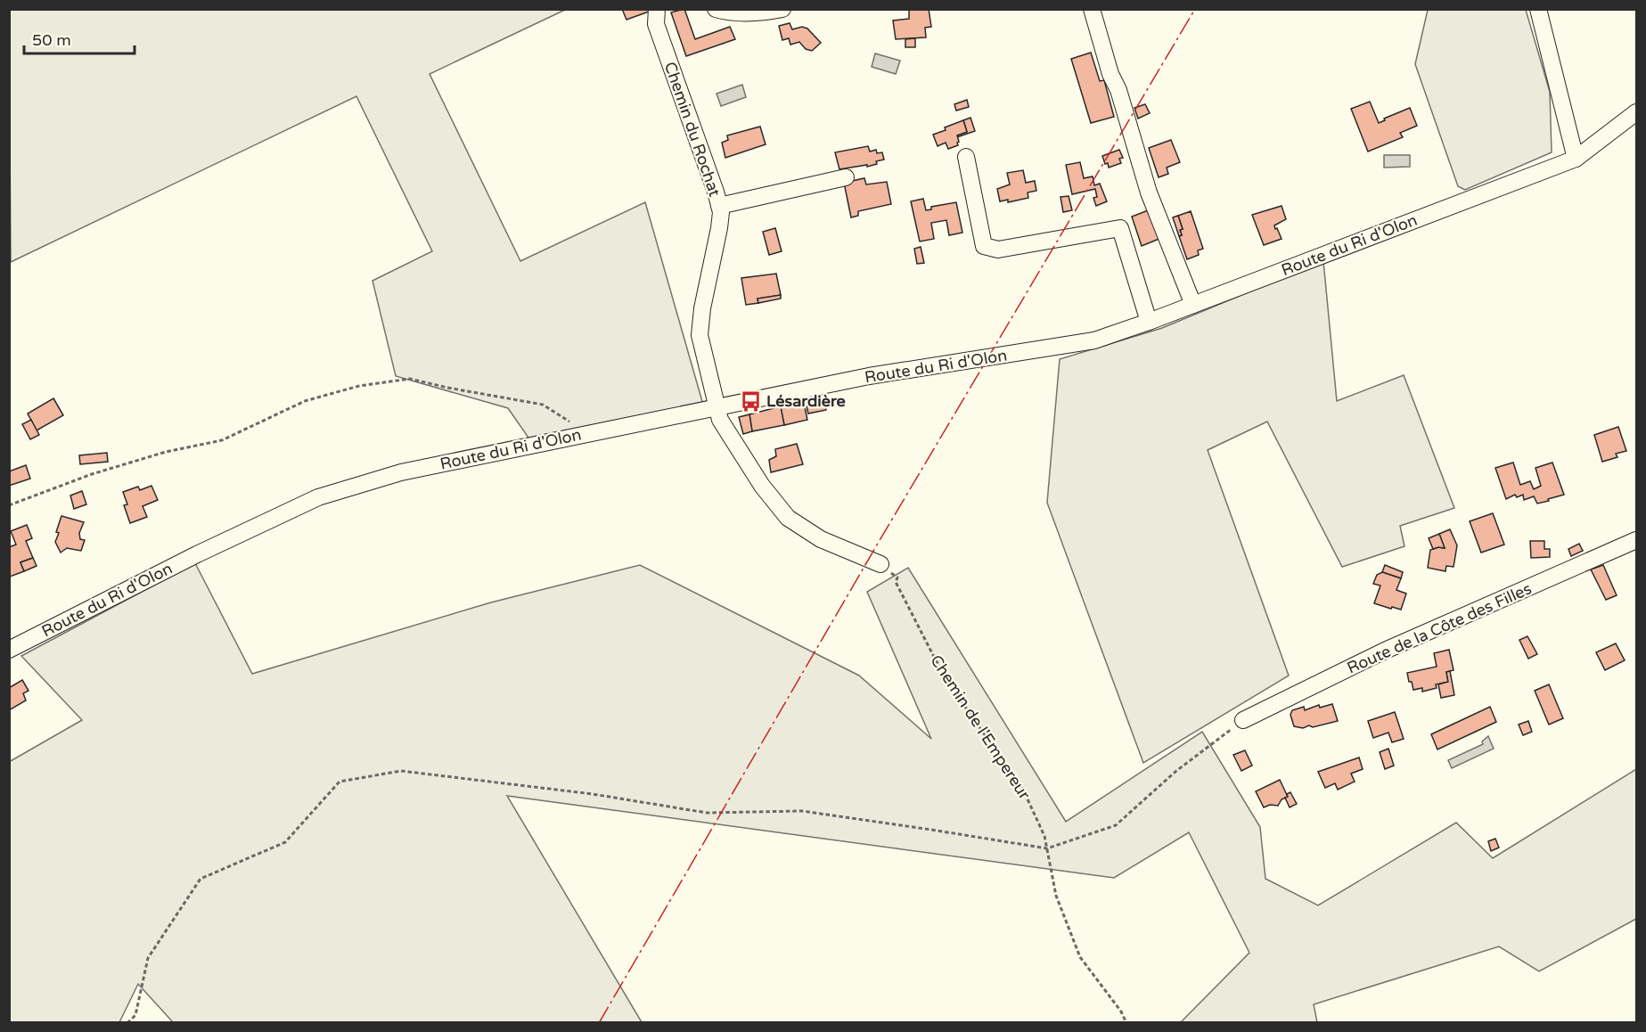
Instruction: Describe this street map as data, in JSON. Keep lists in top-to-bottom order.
{
  "streets": {
    "street": ["Chemin du Rochat", "Route du Ri d'Olon", "Route de la Côte des Filles"],
    "path": ["Chemin de l'Empereur"]
  },
  "crossings": [
    ["Chemin du Rochat", "Route du Ri d'Olon"]
  ],
  "places": {
    "bus stop": ["Lésardière"]
  },
  "scale_bar": "50 m"
}
